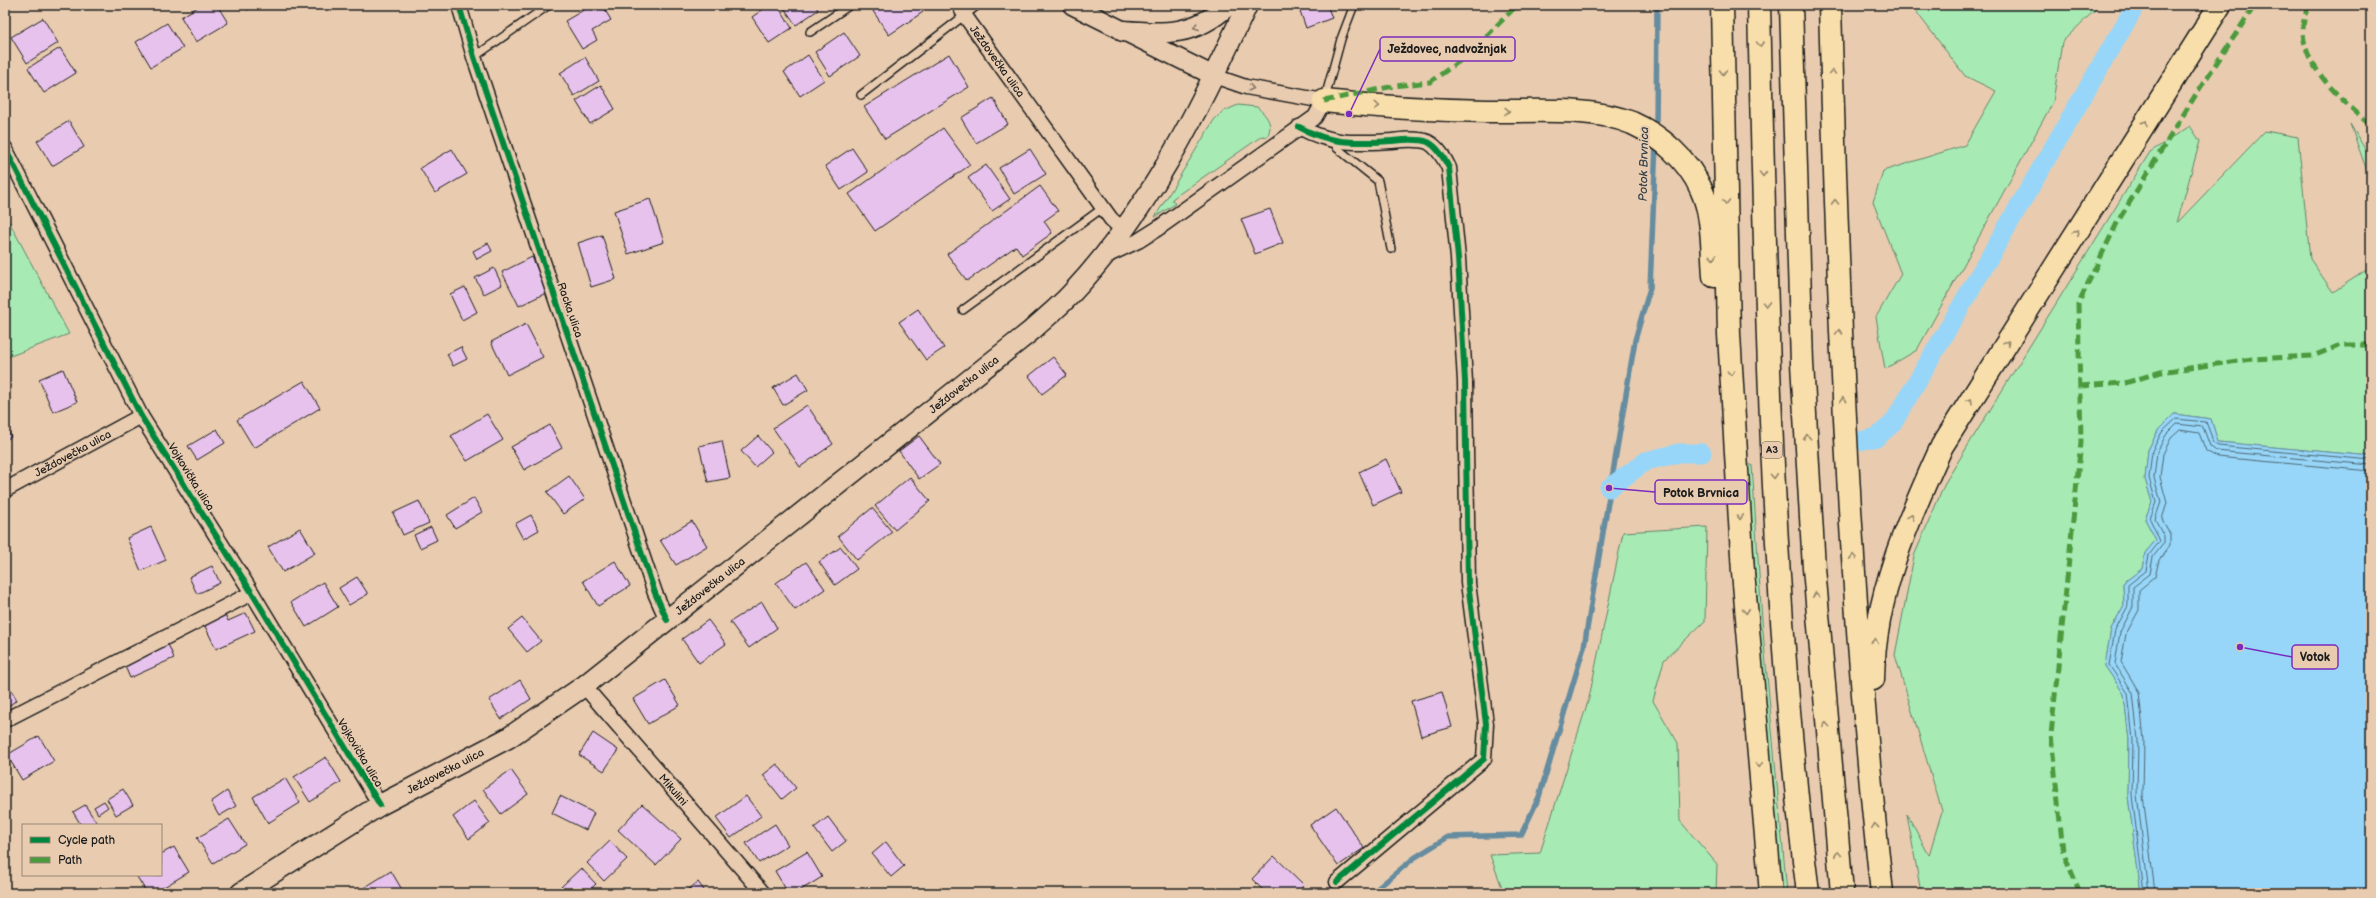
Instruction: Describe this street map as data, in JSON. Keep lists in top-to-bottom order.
{
  "streets": {
    "highway": ["A3"],
    "main road": ["Ježdovečka ulica"],
    "street": ["Racka ulica", "Vojkovička ulica", "Mikulini"]
  },
  "crossings": [
    ["Ježdovečka ulica", "Racka ulica"],
    ["Ježdovečka ulica", "Vojkovička ulica"],
    ["Ježdovečka ulica", "Mikulini"]
  ],
  "water": ["Potok Brvnica"],
  "places": ["Ježdovec, nadvožnjak", "Potok Brvnica", "Votok"],
  "legend": ["Cycle path", "Path"]
}
